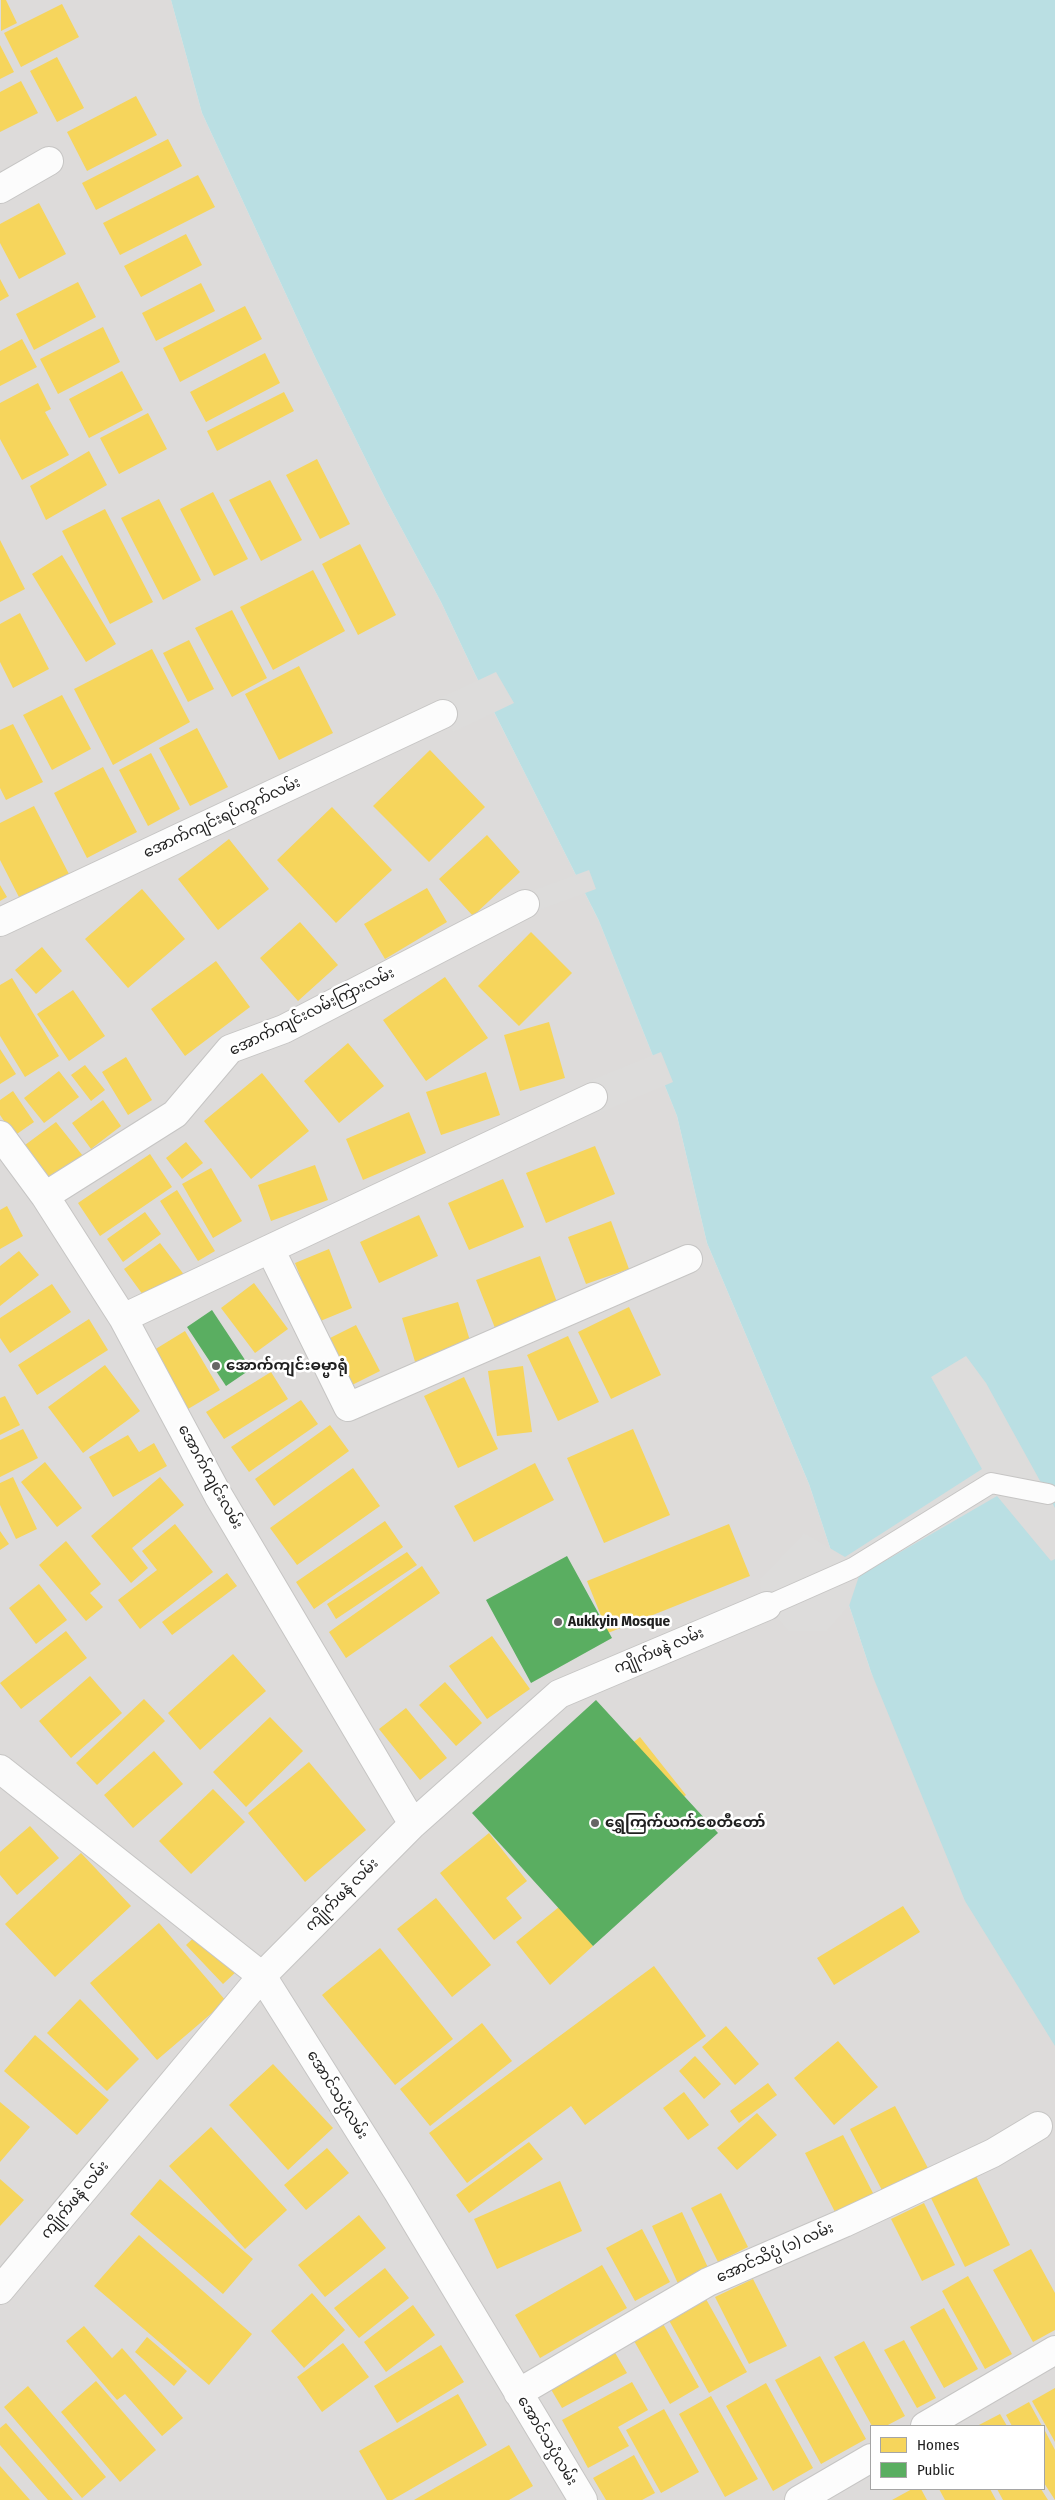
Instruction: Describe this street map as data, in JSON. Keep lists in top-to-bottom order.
{
  "streets": {
    "street": [
      "အောက်ကျင်းရပ်ကွက်လမ်း",
      "အောက်ကျင်းလမ်းကြားလမ်း",
      "အောက်ကျင်းလမ်း",
      "ကျိုက်ဖနဲ လမ်း",
      "အောင်သပ္ပံလမ်း",
      "အောင်သိပ္ပံ (၁) လမ်း"
    ]
  },
  "crossings": [
    ["အောက်ကျင်းလမ်းကြားလမ်း", "အောက်ကျင်းလမ်း"],
    ["အောက်ကျင်းလမ်း", "ကျိုက်ဖနဲ လမ်း"],
    ["ကျိုက်ဖနဲ လမ်း", "အောင်သပ္ပံလမ်း"],
    ["အောင်သပ္ပံလမ်း", "အောင်သိပ္ပံ (၁) လမ်း"]
  ],
  "places": ["အောက်ကျင်းဓမ္မာရုံ", "Aukkyin Mosque", "ရွှေကြက်ယက်စေတီတော်"],
  "legend": ["Homes", "Public"]
}
